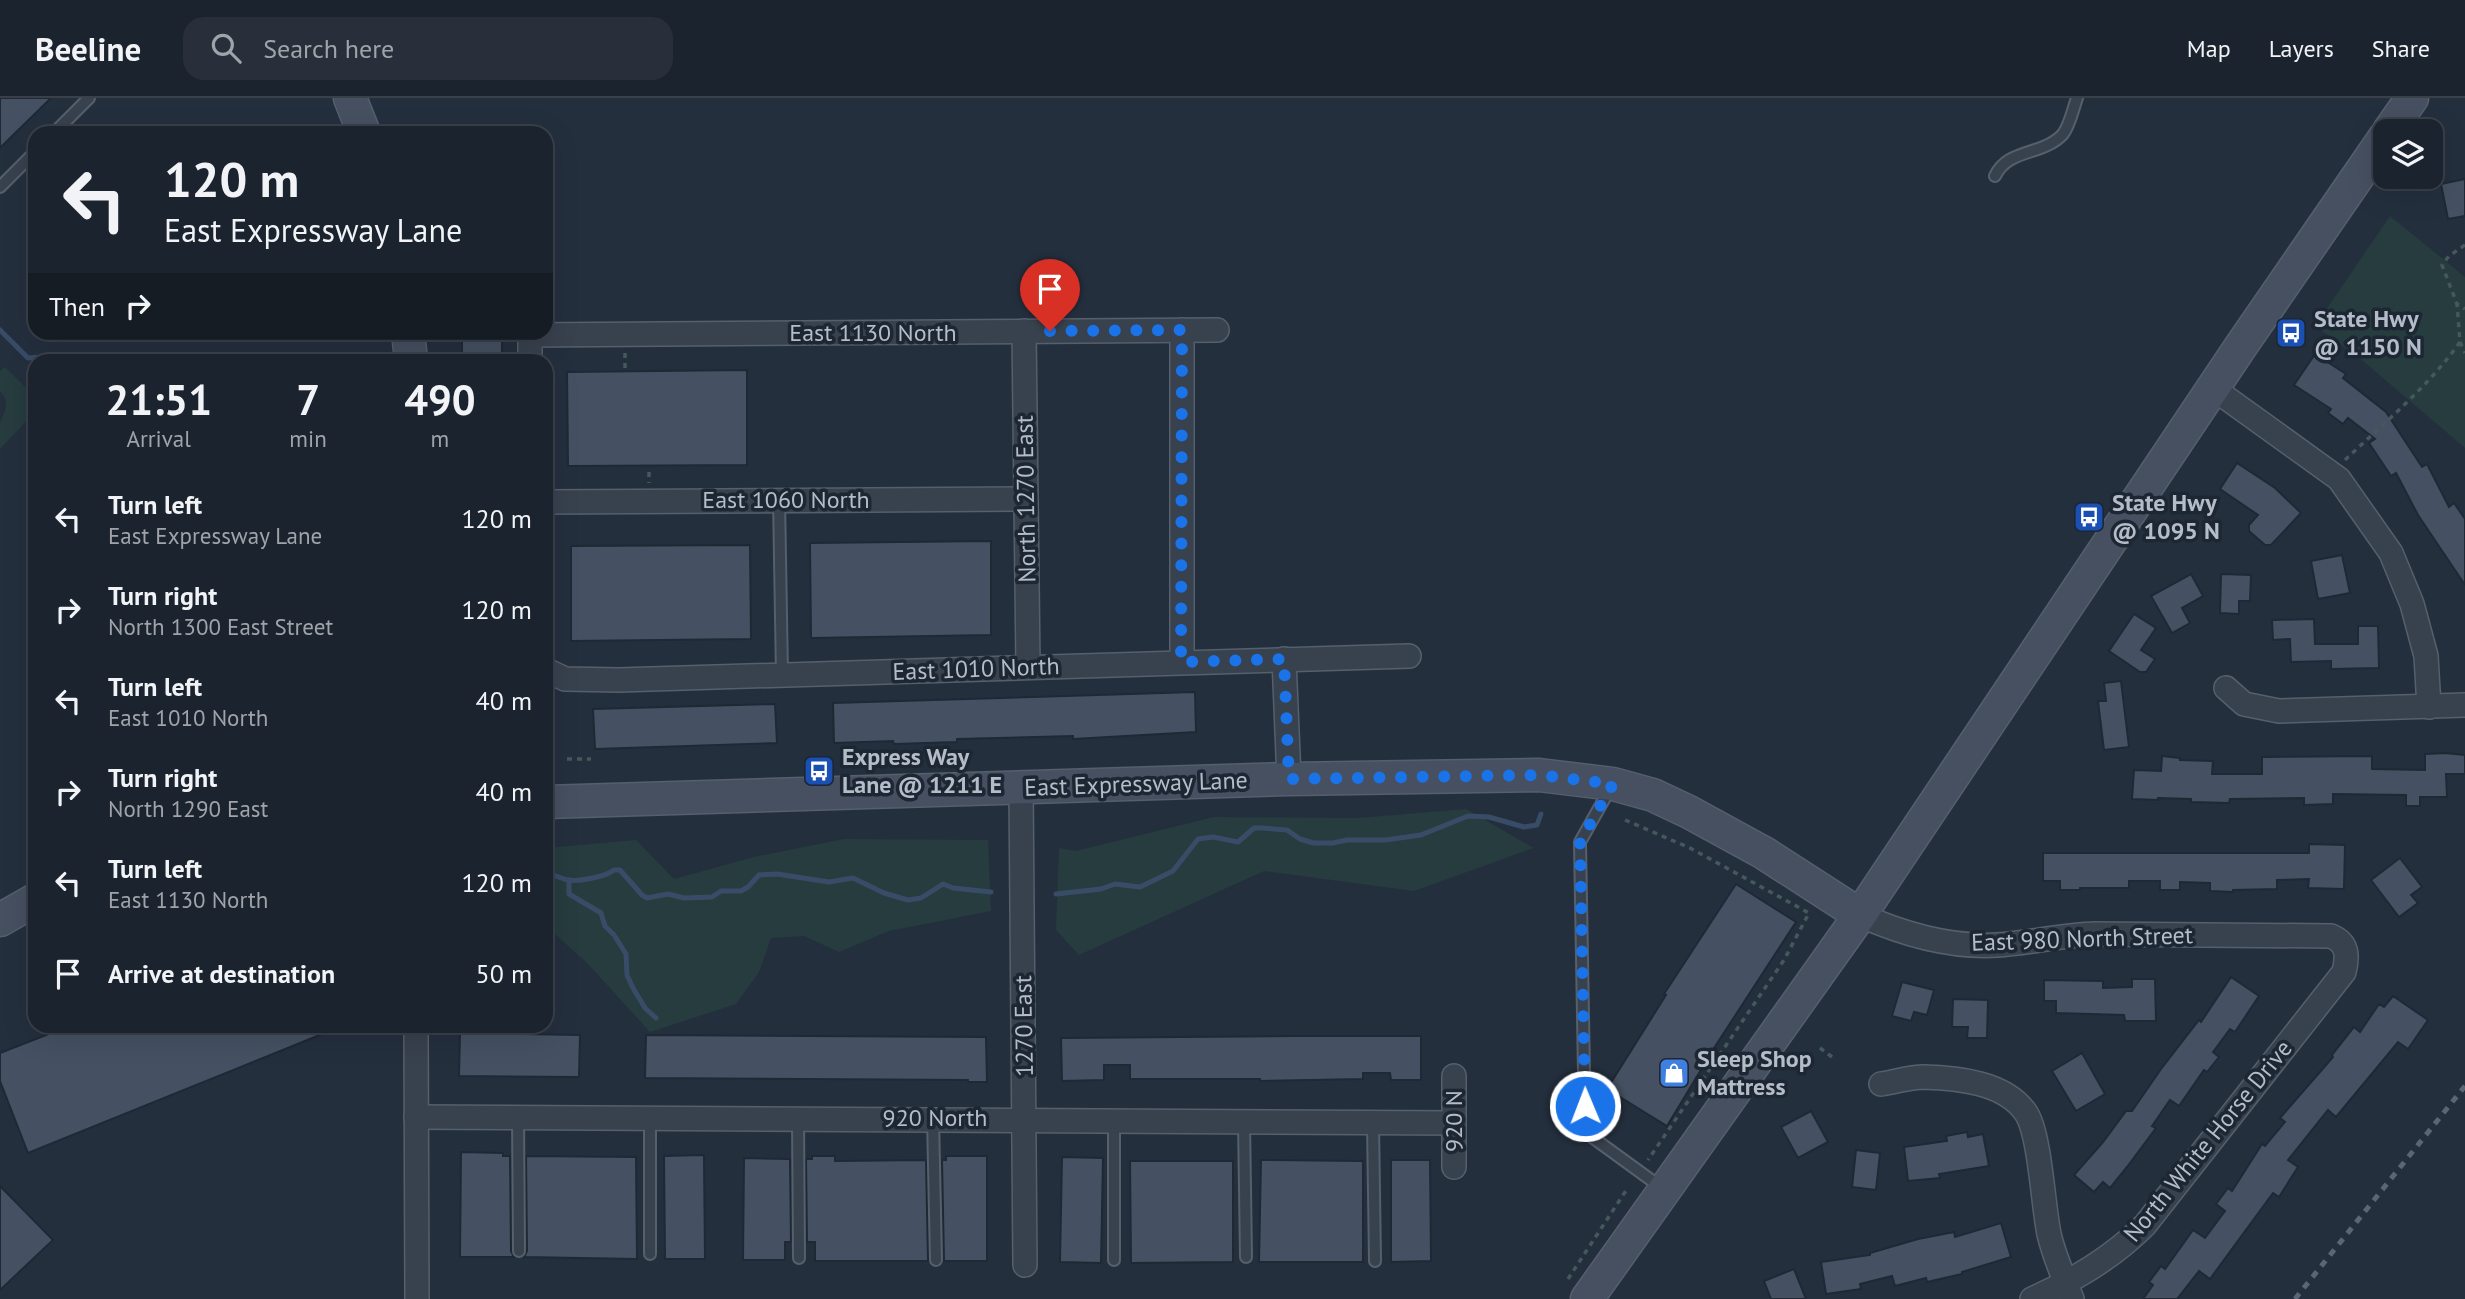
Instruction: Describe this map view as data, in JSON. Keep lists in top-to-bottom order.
{
  "streets": {
    "street": [
      "East 1130 North",
      "North 1270 East",
      "East 1060 North",
      "East 1010 North",
      "East Expressway Lane",
      "East 980 North Street",
      "1270 East",
      "920 North",
      "920 N",
      "North White Horse Drive"
    ]
  },
  "crossings": [
    ["East 1130 North", "North 1270 East"],
    ["North 1270 East", "East 1060 North"],
    ["North 1270 East", "East 1010 North"],
    ["East Expressway Lane", "East 980 North Street"],
    ["East Expressway Lane", "1270 East"],
    ["East 980 North Street", "North White Horse Drive"],
    ["1270 East", "920 North"],
    ["920 North", "920 N"]
  ],
  "places": {
    "bus stop": ["State Hwy @ 1150 N", "State Hwy @ 1095 N", "Express Way Lane @ 1211 E"],
    "shop": ["Sleep Shop Mattress"]
  },
  "page": {
    "header": "Beeline",
    "search": "Search here",
    "nav": ["Map", "Layers", "Share"],
    "turn": ["120 m", "East Expressway Lane"],
    "then": "Then",
    "eta": [
      "21:51",
      "Arrival",
      "7",
      "min",
      "490",
      "m"
    ],
    "list": [
      {
        "name": "Turn left",
        "note": "East Expressway Lane",
        "value": "120 m"
      },
      {
        "name": "Turn right",
        "note": "North 1300 East Street",
        "value": "120 m"
      },
      {
        "name": "Turn left",
        "note": "East 1010 North",
        "value": "40 m"
      },
      {
        "name": "Turn right",
        "note": "North 1290 East",
        "value": "40 m"
      },
      {
        "name": "Turn left",
        "note": "East 1130 North",
        "value": "120 m"
      },
      {
        "name": "Arrive at destination",
        "value": "50 m"
      }
    ]
  }
}
